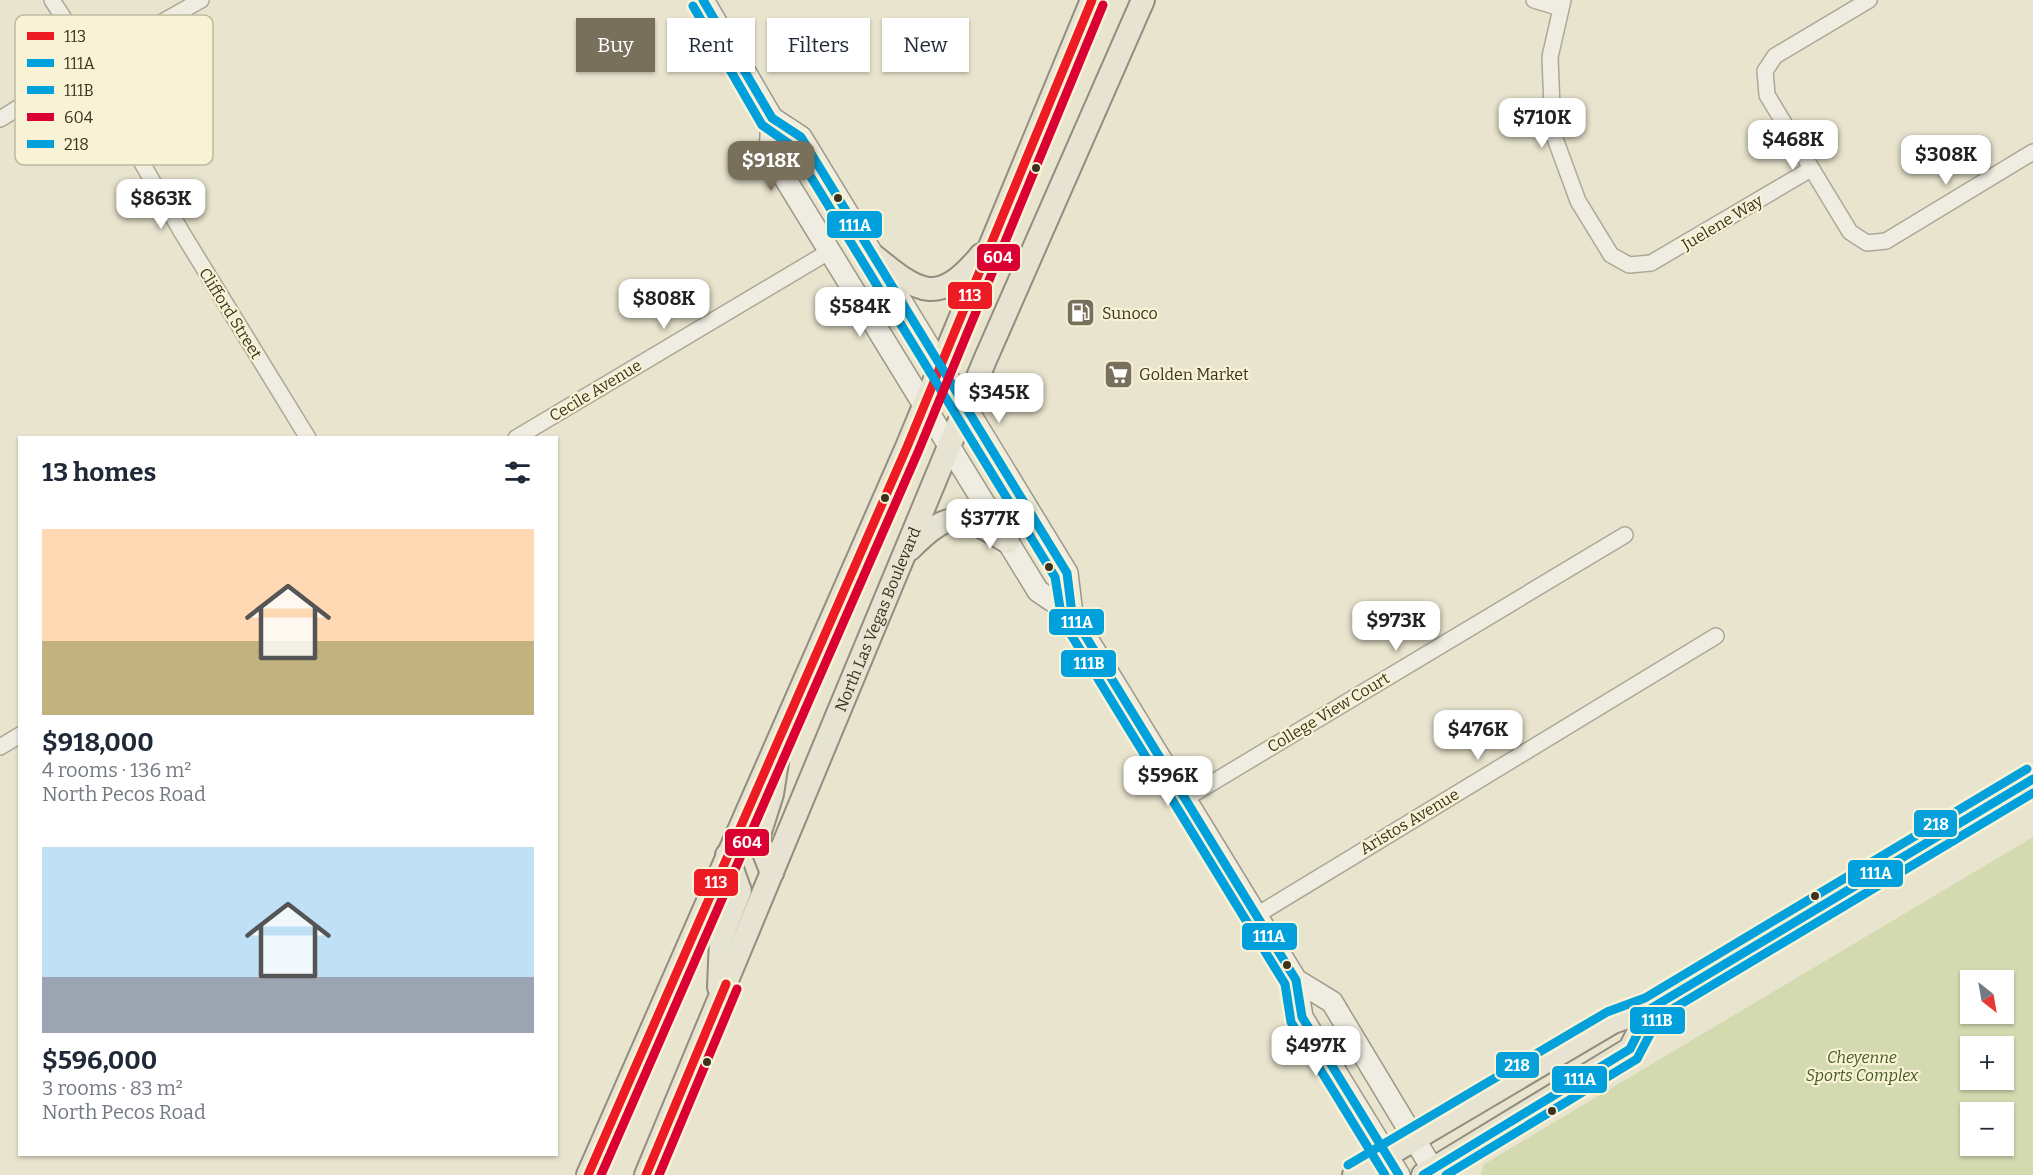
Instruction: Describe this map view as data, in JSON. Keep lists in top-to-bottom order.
{
  "streets": {
    "main road": ["North Las Vegas Boulevard"],
    "street": [
      "Juelene Way",
      "Clifford Street",
      "Cecile Avenue",
      "College View Court",
      "Aristos Avenue"
    ]
  },
  "parks": ["Cheyenne Sports Complex"],
  "places": {
    "fuel station": ["Sunoco"],
    "supermarket": ["Golden Market"]
  },
  "lines": [
    "transit line 113",
    "transit line 111A",
    "transit line 604",
    "transit line 111B",
    "transit line 218"
  ],
  "legend": [
    "113",
    "111A",
    "111B",
    "604",
    "218"
  ],
  "north": "bottom right",
  "page": {
    "chip": [
      "Buy",
      "Rent",
      "Filters",
      "New"
    ],
    "price": [
      "$710K",
      "$468K",
      "$308K",
      "$918K",
      "$863K",
      "$808K",
      "$584K",
      "$345K",
      "$377K",
      "$973K",
      "$476K",
      "$596K",
      "$497K"
    ],
    "heading": "13 homes",
    "list": [
      {
        "name": "$918,000",
        "note": "4 rooms · 136 m² · North Pecos Road"
      },
      {
        "name": "$596,000",
        "note": "3 rooms · 83 m² · North Pecos Road"
      }
    ],
    "map_buttons": ["+", "−"]
  }
}
